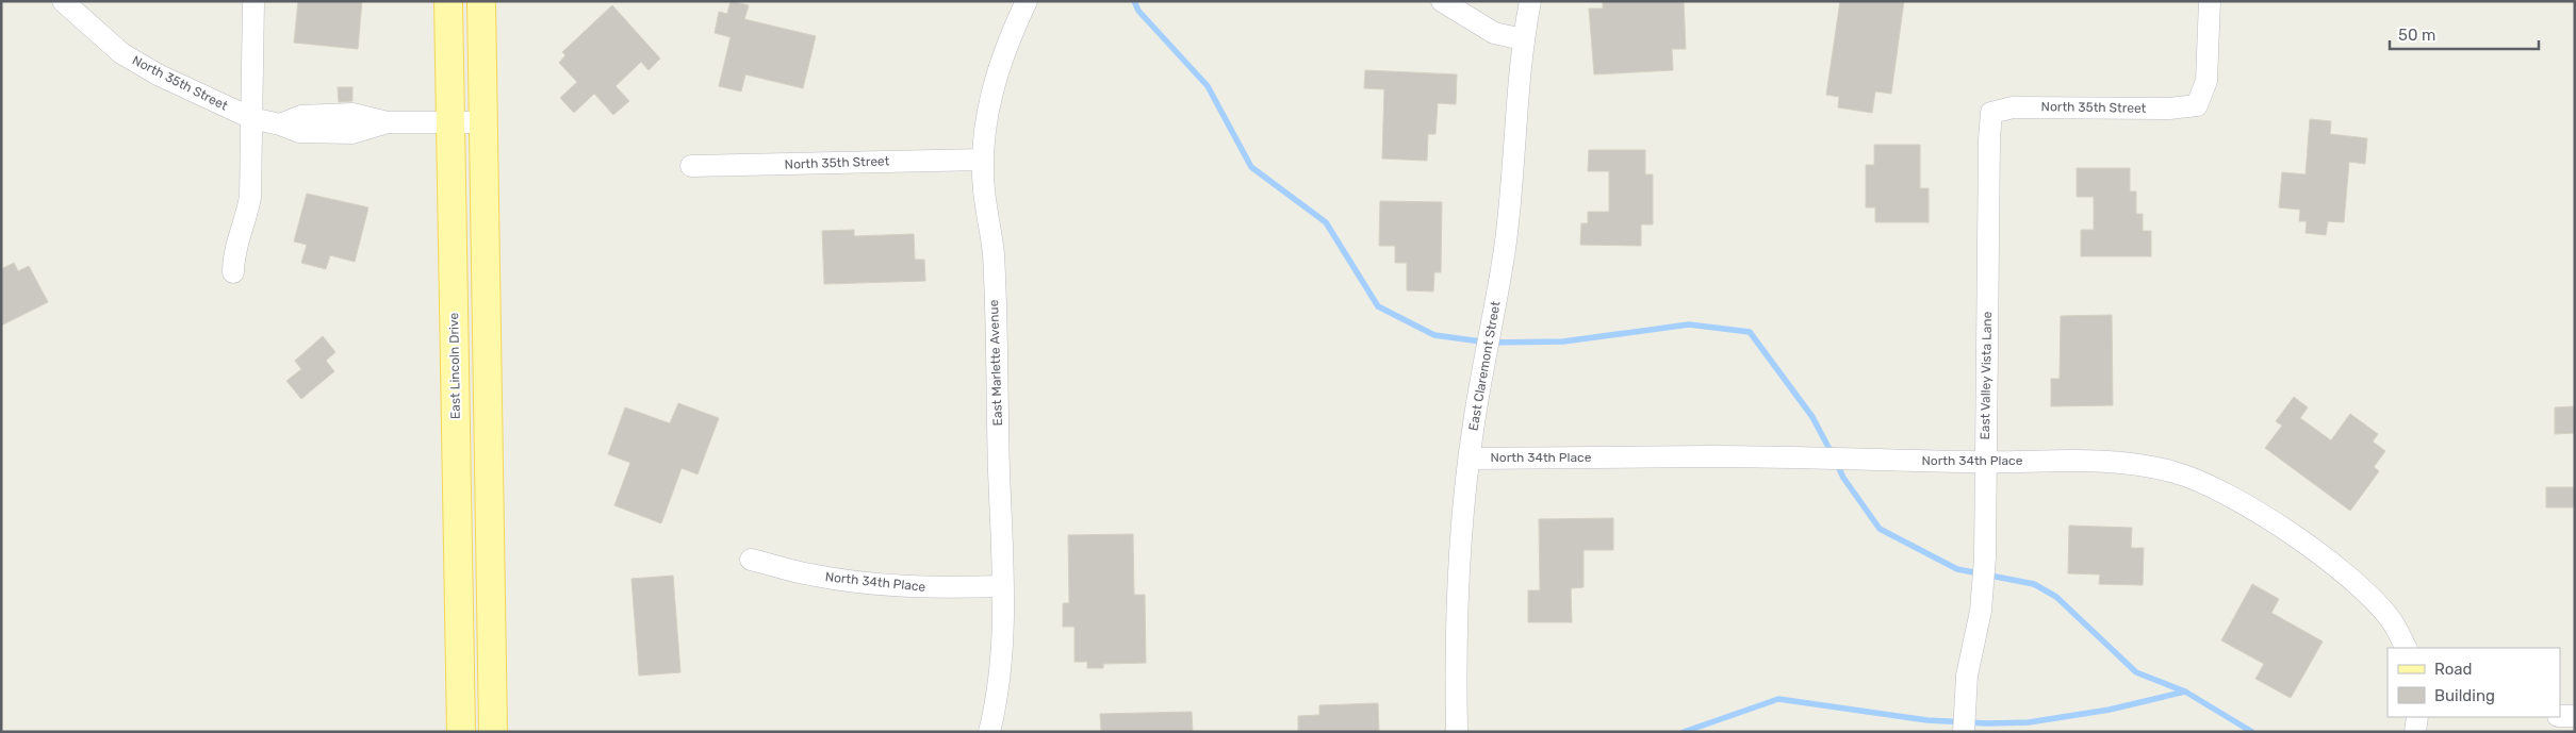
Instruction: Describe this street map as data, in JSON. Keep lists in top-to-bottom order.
{
  "streets": {
    "main road": ["East Lincoln Drive"],
    "street": [
      "North 35th Street",
      "East Marlette Avenue",
      "East Claremont Street",
      "East Valley Vista Lane",
      "North 34th Place"
    ]
  },
  "crossings": [
    ["North 35th Street", "East Marlette Avenue"],
    ["North 35th Street", "East Lincoln Drive"],
    ["North 35th Street", "East Valley Vista Lane"],
    ["East Marlette Avenue", "North 34th Place"],
    ["East Claremont Street", "North 34th Place"],
    ["East Valley Vista Lane", "North 34th Place"]
  ],
  "legend": ["Road", "Building"],
  "scale_bar": "50 m"
}
